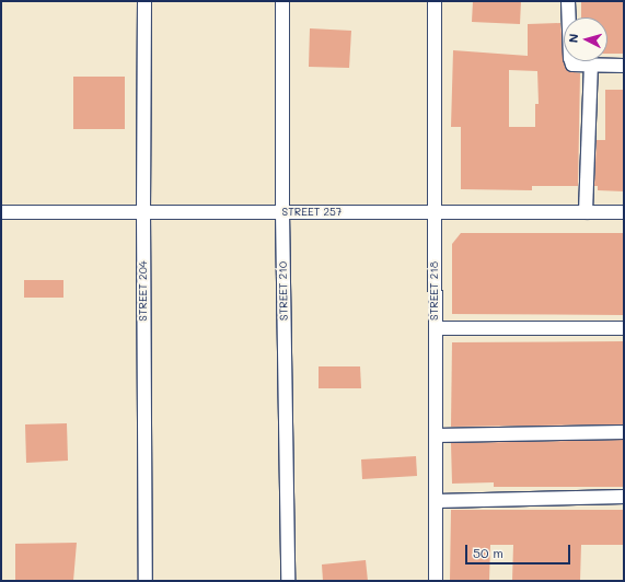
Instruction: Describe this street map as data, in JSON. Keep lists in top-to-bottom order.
{
  "streets": {
    "street": [
      "STREET 257",
      "STREET 204",
      "STREET 210",
      "STREET 218"
    ]
  },
  "crossings": [
    ["STREET 257", "STREET 204"],
    ["STREET 257", "STREET 210"],
    ["STREET 257", "STREET 218"]
  ],
  "scale_bar": "50 m",
  "north": "left"
}
